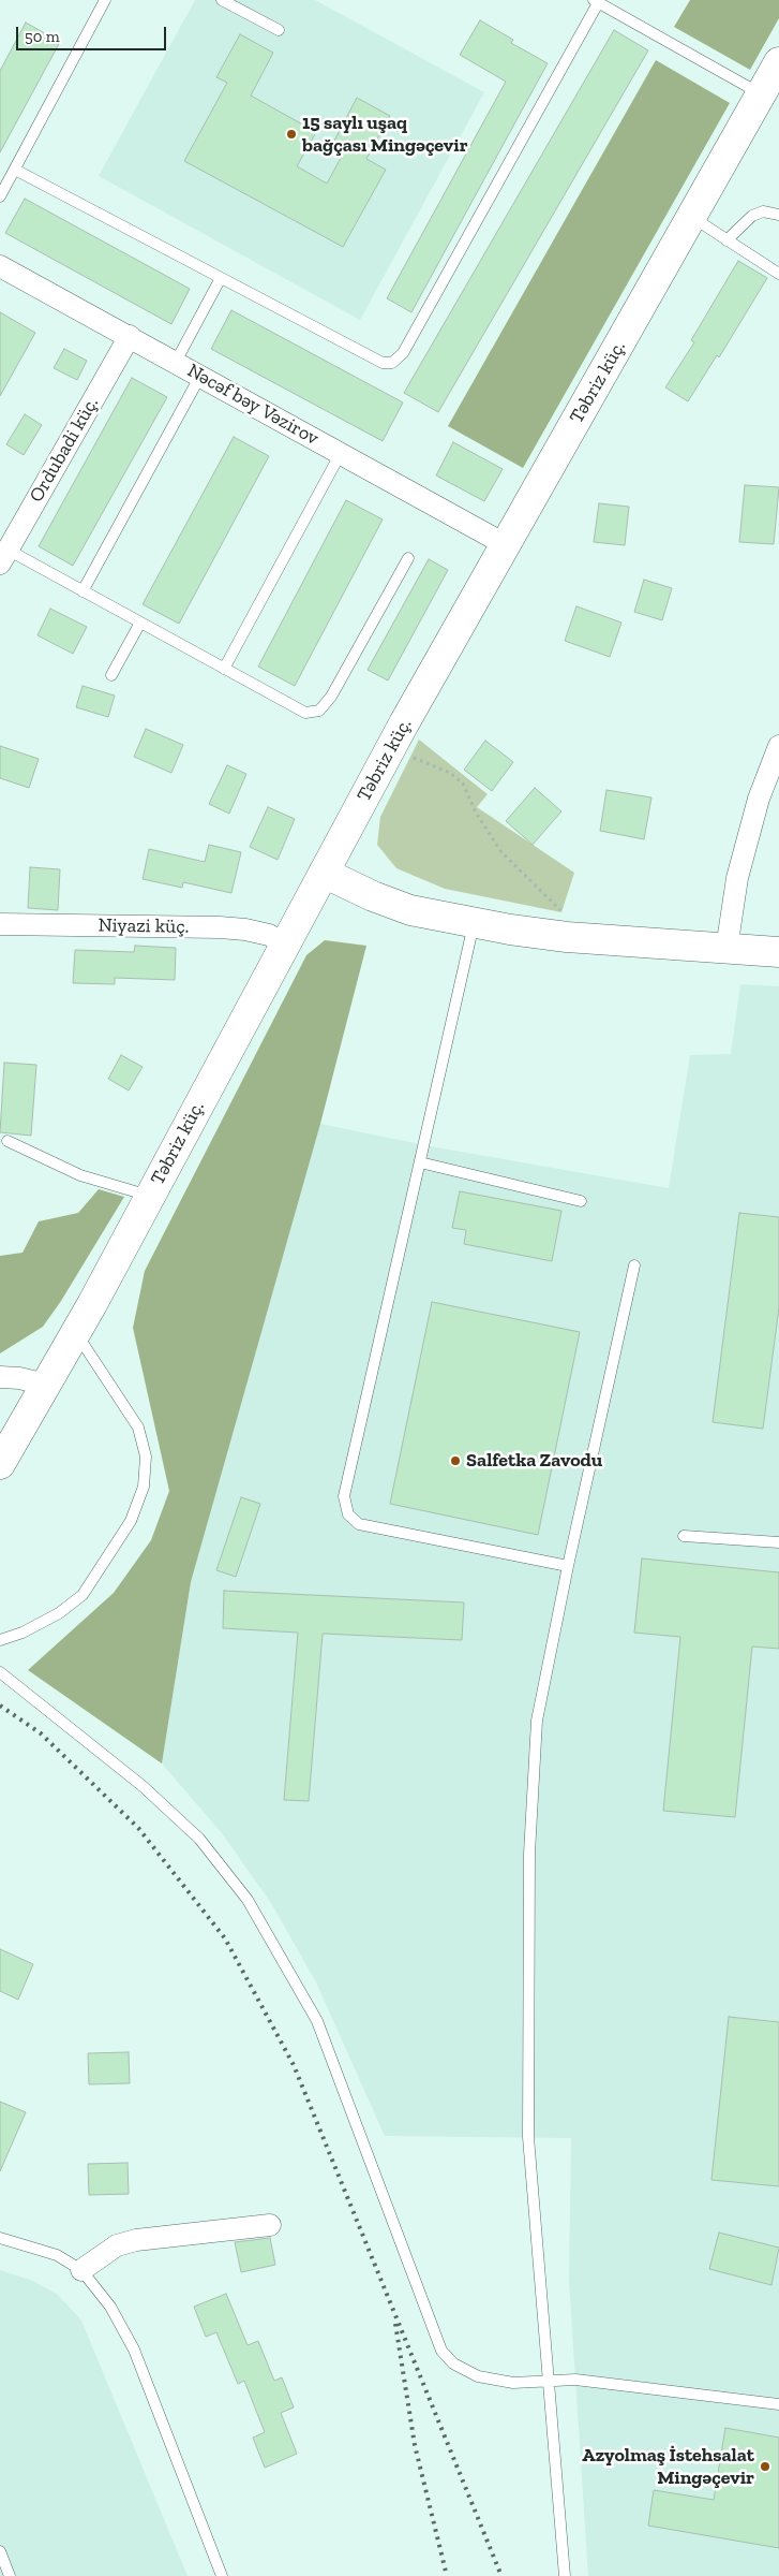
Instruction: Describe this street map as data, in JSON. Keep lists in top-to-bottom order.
{
  "streets": {
    "main road": ["Təbriz küç."],
    "street": ["Nəcəf bəy Vəzirov", "Ordubadi küç.", "Niyazi küç."]
  },
  "crossings": [
    ["Təbriz küç.", "Nəcəf bəy Vəzirov"],
    ["Təbriz küç.", "Niyazi küç."],
    ["Nəcəf bəy Vəzirov", "Ordubadi küç."]
  ],
  "places": ["15 saylı uşaq bağçası Mingəçevir", "Salfetka Zavodu", "Azyolmaş İstehsalat Mingəçevir"],
  "scale_bar": "50 m"
}
